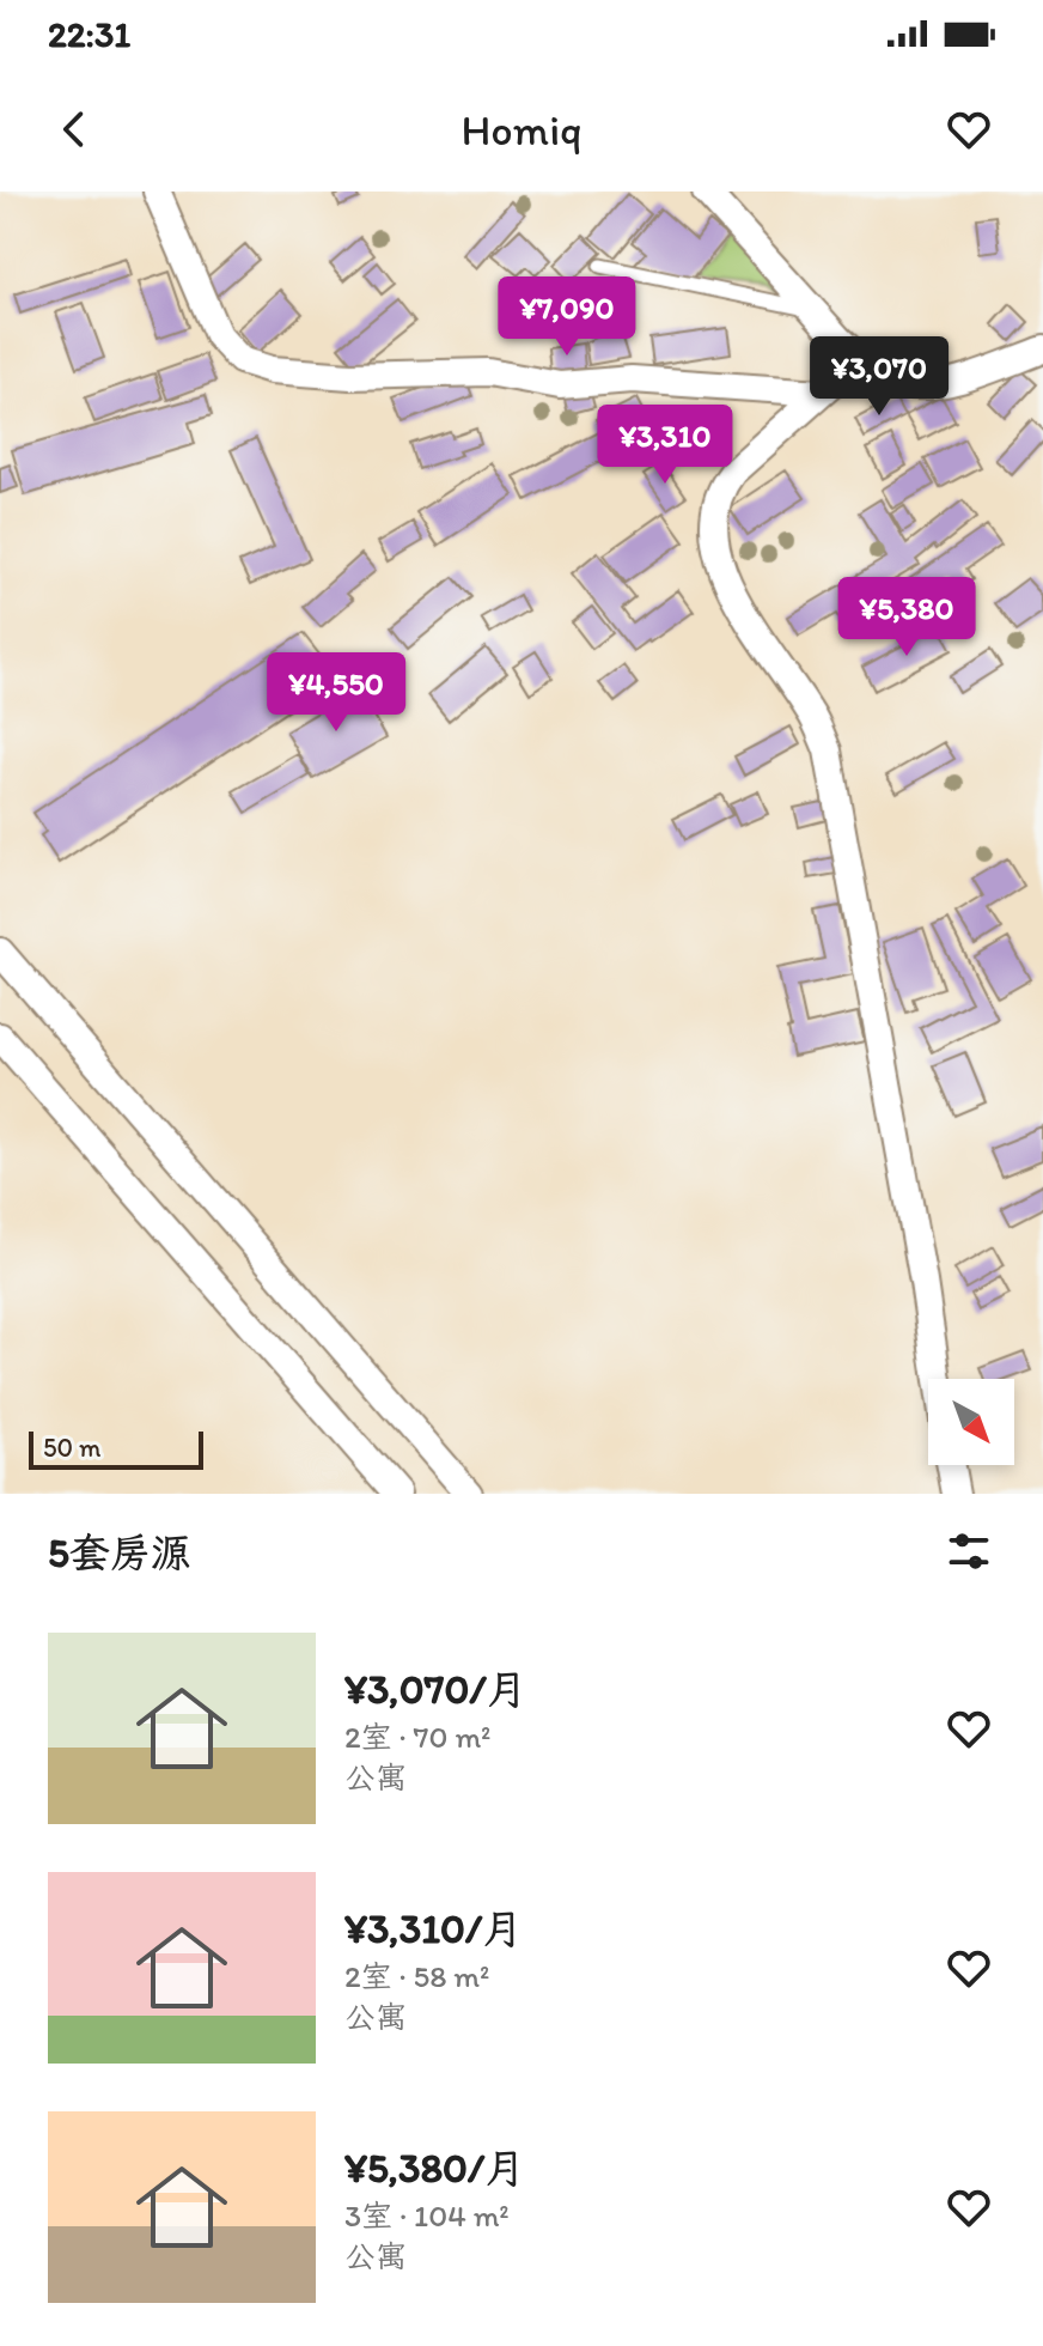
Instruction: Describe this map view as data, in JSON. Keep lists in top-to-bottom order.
{
  "scale_bar": "50 m",
  "north": "bottom right",
  "page": {
    "status": "22:31",
    "header": "Homiq",
    "price": [
      "¥7,090",
      "¥3,070",
      "¥3,310",
      "¥5,380",
      "¥4,550"
    ],
    "scale": "50 m",
    "heading": "5套房源",
    "list": [
      {
        "name": "¥3,070/月",
        "note": "2室 · 70 m² · 公寓"
      },
      {
        "name": "¥3,310/月",
        "note": "2室 · 58 m² · 公寓"
      },
      {
        "name": "¥5,380/月",
        "note": "3室 · 104 m² · 公寓"
      }
    ]
  }
}
